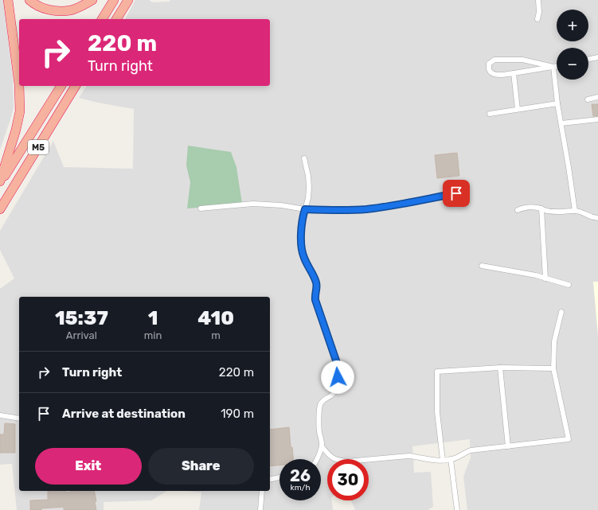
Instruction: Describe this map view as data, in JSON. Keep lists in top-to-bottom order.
{
  "streets": {
    "highway": ["M5"]
  },
  "page": {
    "map_buttons": ["+", "−"],
    "turn": ["220 m", "Turn right"],
    "eta": [
      "15:37",
      "Arrival",
      "1",
      "min",
      "410",
      "m"
    ],
    "list": [
      {
        "name": "Turn right",
        "value": "220 m"
      },
      {
        "name": "Arrive at destination",
        "value": "190 m"
      }
    ],
    "buttons": ["Exit", "Share"],
    "speed": "26 km/h",
    "limit": "30"
  }
}
